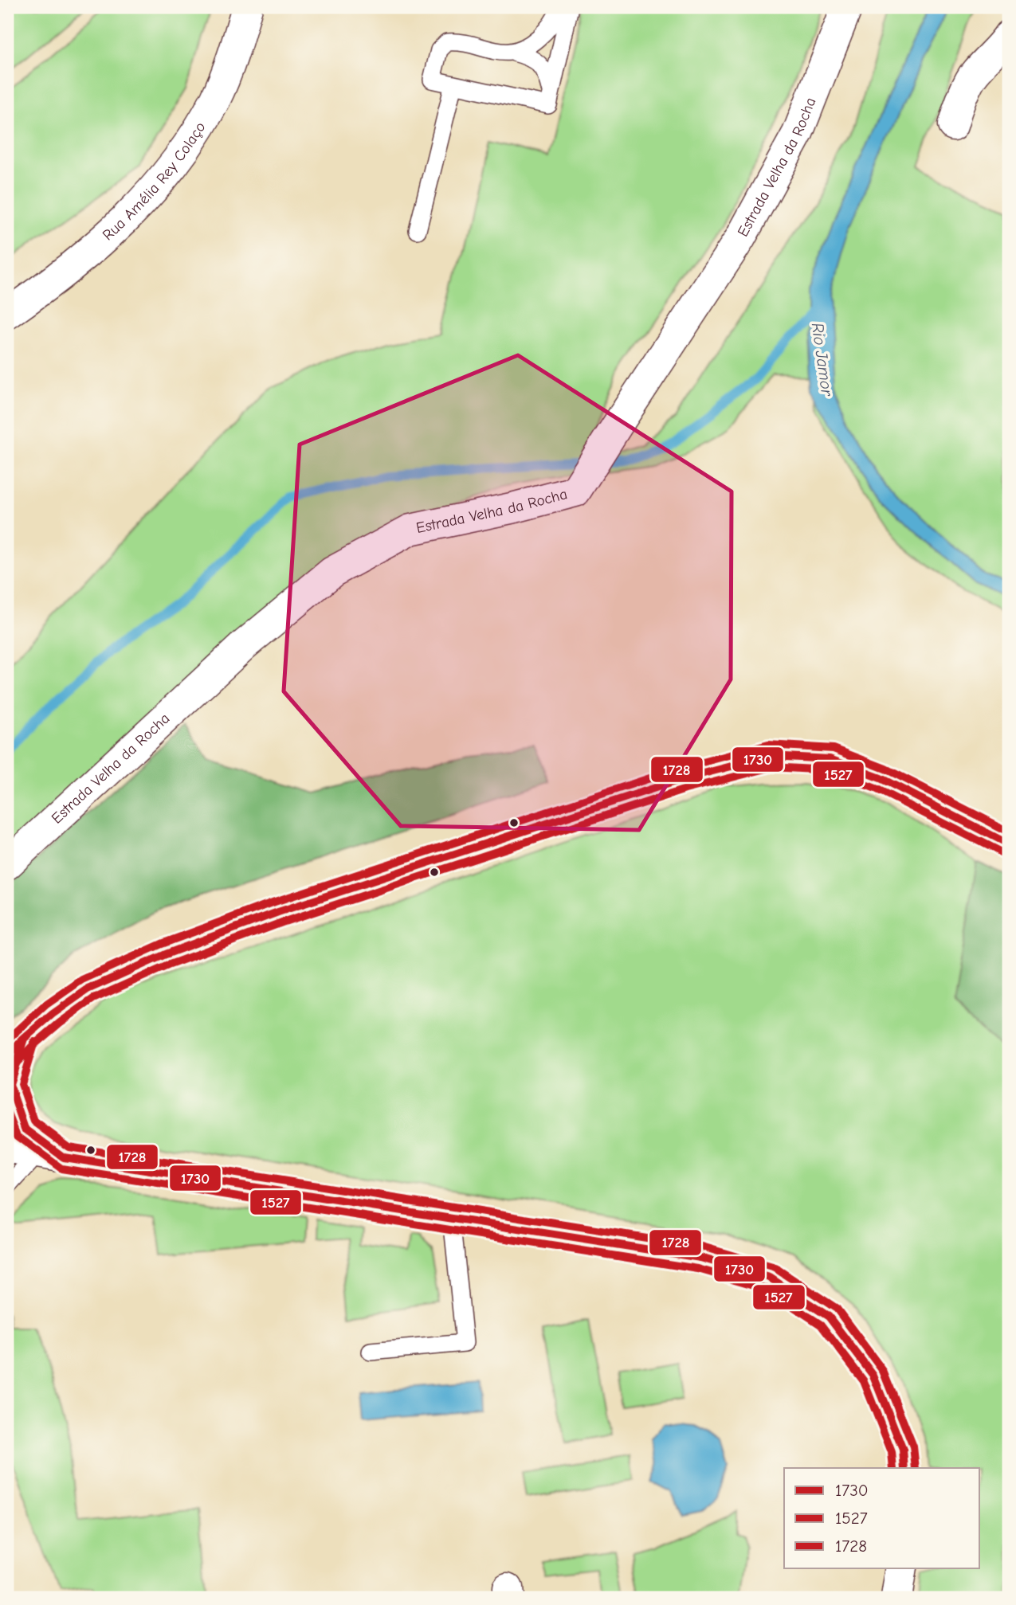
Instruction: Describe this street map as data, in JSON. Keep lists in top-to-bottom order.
{
  "streets": {
    "street": ["Estrada Velha da Rocha", "Rua Amélia Rey Colaço"]
  },
  "water": ["Rio Jamor"],
  "lines": ["transit line 1728", "transit line 1730", "transit line 1527"],
  "legend": ["1730", "1527", "1728"]
}
